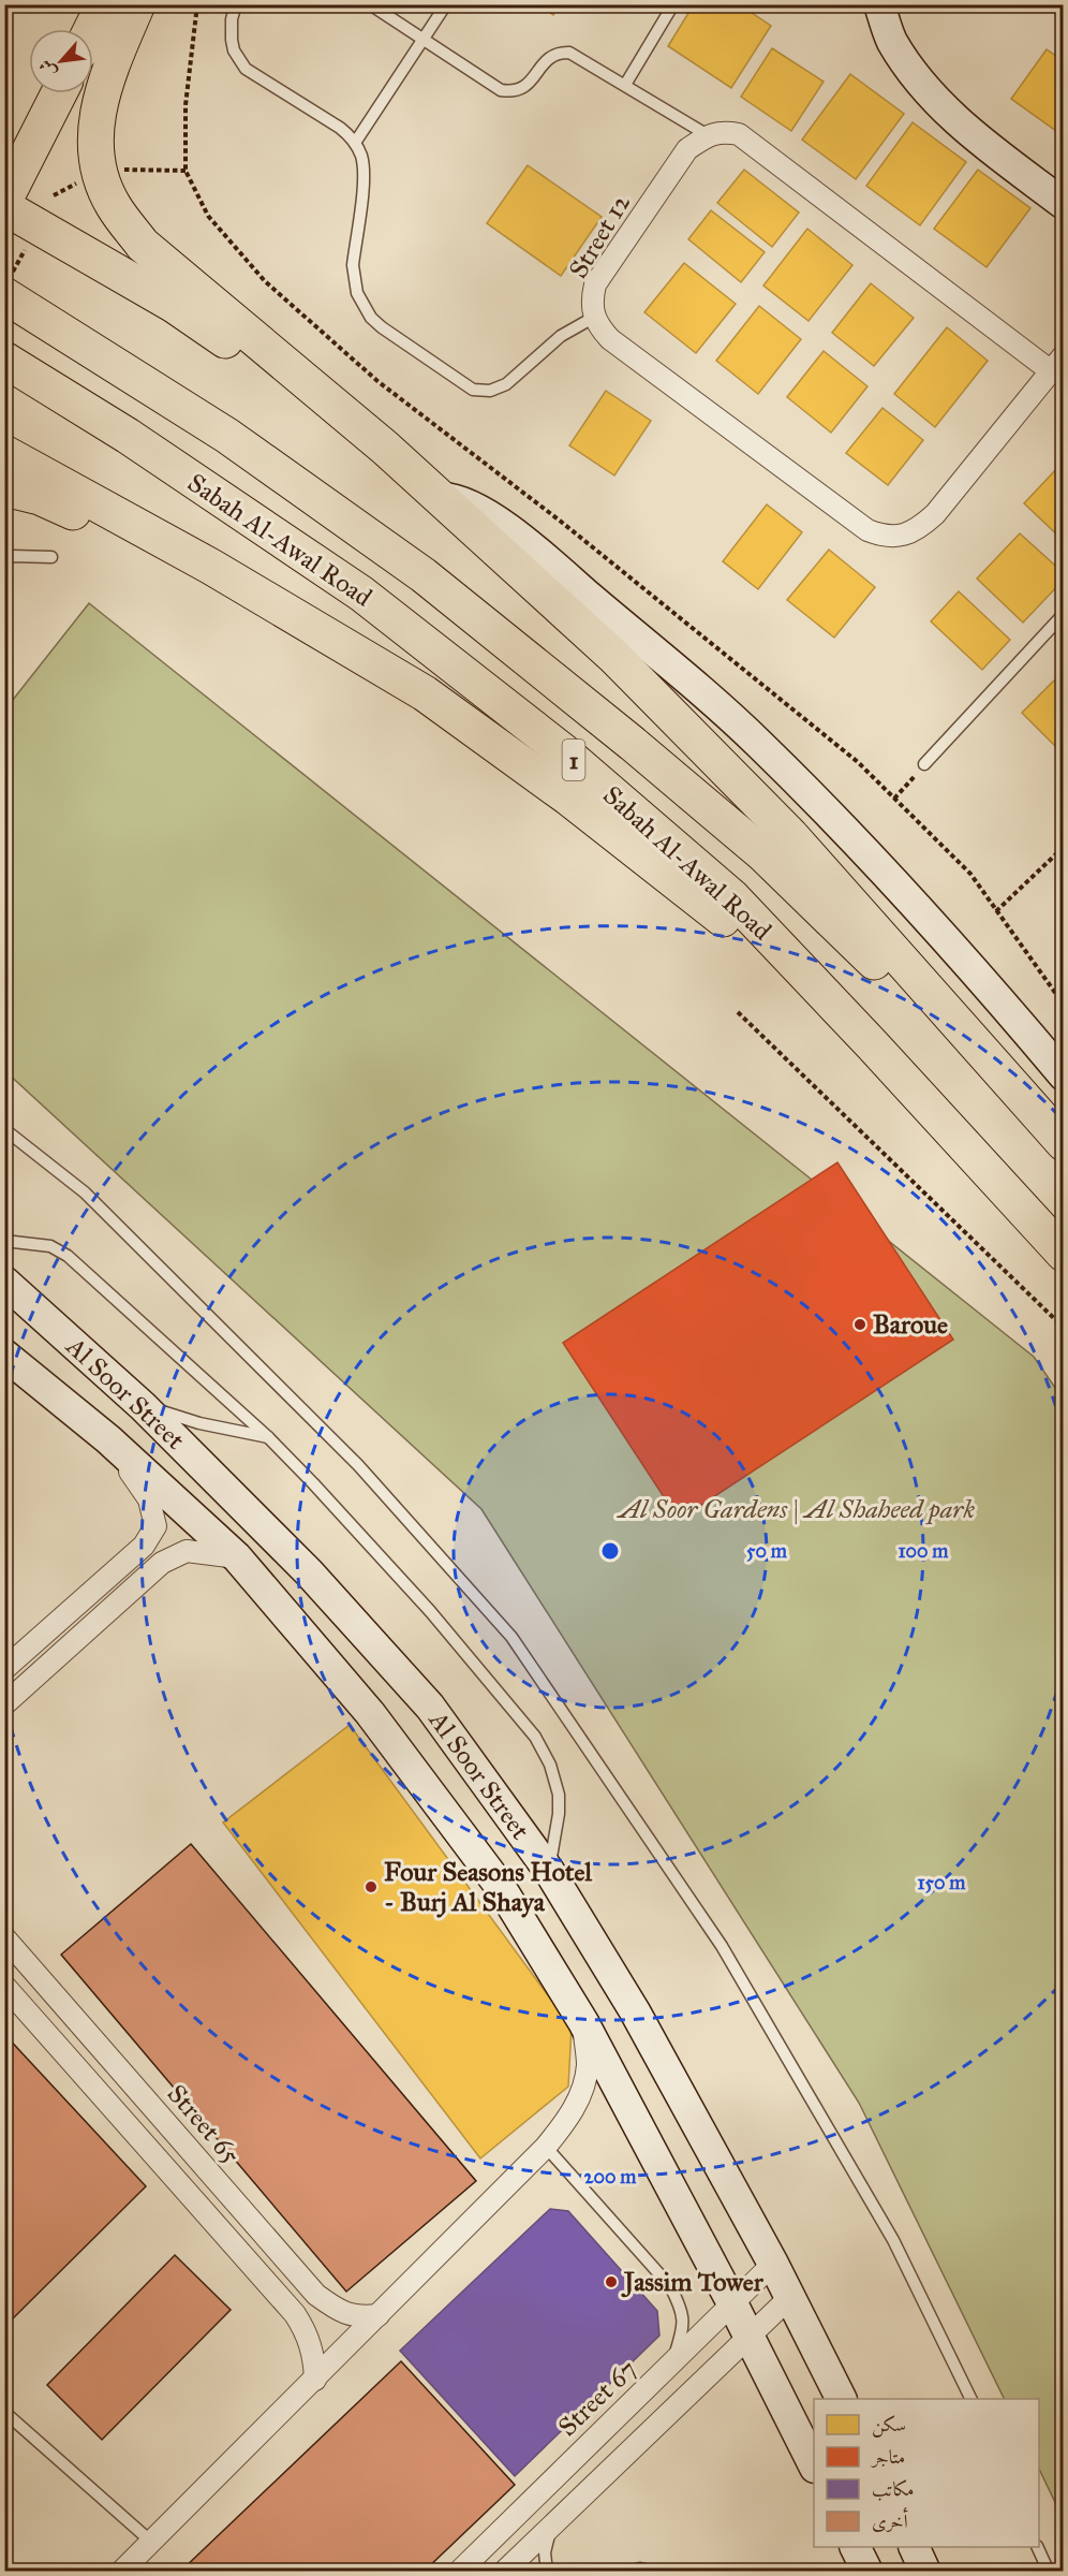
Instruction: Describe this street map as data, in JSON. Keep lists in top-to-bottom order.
{
  "streets": {
    "highway": ["Sabah Al-Awal Road", "1"],
    "main road": ["Al Soor Street"],
    "street": ["Street 12", "Street 65", "Street 67"]
  },
  "crossings": [
    ["Al Soor Street", "Street 67"]
  ],
  "parks": ["Al Soor Gardens | Al Shaheed park"],
  "places": ["Baroue", "Four Seasons Hotel - Burj Al Shaya", "Jassim Tower"],
  "legend": [
    "سكن",
    "متاجر",
    "مكاتب",
    "أخرى"
  ],
  "north": "bottom left",
  "rings": [
    "50 m",
    "100 m",
    "150 m",
    "200 m"
  ]
}
